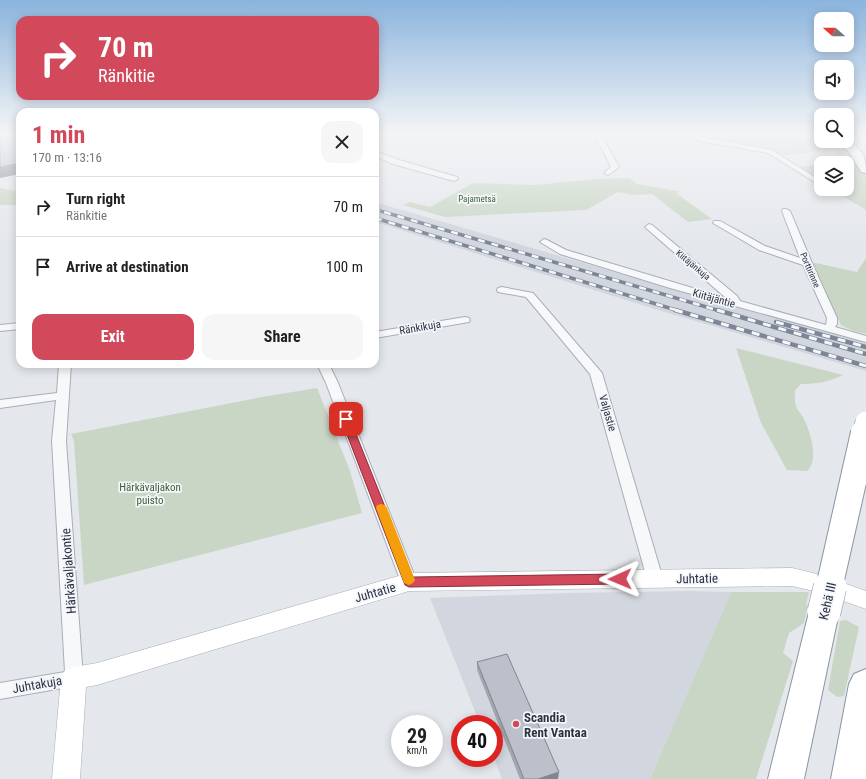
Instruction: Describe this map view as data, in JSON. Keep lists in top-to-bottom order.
{
  "streets": {
    "highway": ["Kehä III"],
    "street": [
      "Kiitäjänkuja",
      "Porttirinne",
      "Kiitäjäntie",
      "Ränkikuja",
      "Valjastie",
      "Härkävaljakontie",
      "Juhtatie",
      "Juhtakuja"
    ]
  },
  "crossings": [
    ["Kiitäjänkuja", "Kiitäjäntie"],
    ["Porttirinne", "Kiitäjäntie"],
    ["Valjastie", "Juhtatie"],
    ["Härkävaljakontie", "Juhtatie"],
    ["Härkävaljakontie", "Juhtakuja"],
    ["Juhtatie", "Juhtakuja"]
  ],
  "parks": ["Pajametsä", "Härkävaljakon puisto"],
  "places": ["Scandia Rent Vantaa"],
  "north": "left",
  "page": {
    "turn": ["70 m", "Ränkitie"],
    "heading": ["1 min", "170 m · 13:16"],
    "list": [
      {
        "name": "Turn right",
        "note": "Ränkitie",
        "value": "70 m"
      },
      {
        "name": "Arrive at destination",
        "value": "100 m"
      }
    ],
    "buttons": ["Exit", "Share"],
    "speed": "29 km/h",
    "limit": "40"
  }
}
